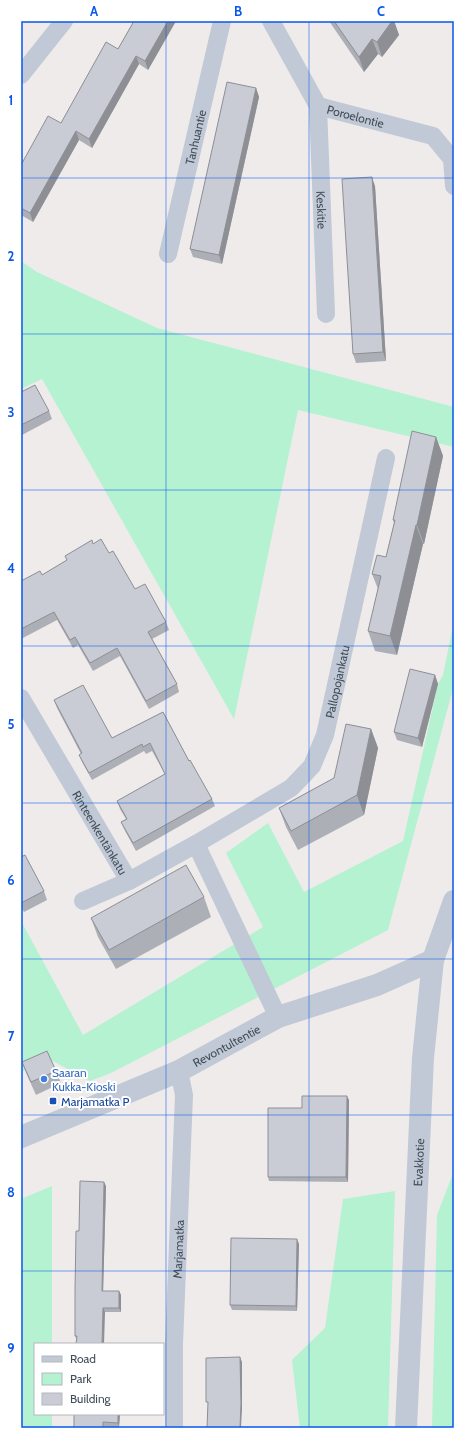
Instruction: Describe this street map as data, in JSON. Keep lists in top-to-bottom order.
{
  "streets": {
    "street": [
      "Poroelontie",
      "Tanhuantie",
      "Keskitie",
      "Pallopojankatu",
      "Rinteenkentänkatu",
      "Revontultentie",
      "Evakkotie",
      "Marjamatka"
    ]
  },
  "crossings": [
    ["Poroelontie", "Keskitie"],
    ["Pallopojankatu", "Rinteenkentänkatu"],
    ["Revontultentie", "Evakkotie"],
    ["Revontultentie", "Marjamatka"]
  ],
  "places": {
    "other": ["Saaran Kukka-Kioski"],
    "transit": ["Marjamatka P"]
  },
  "legend": ["Road", "Park", "Building"],
  "grid": {
    "columns": ["A", "B", "C"],
    "rows": [
      "1",
      "2",
      "3",
      "4",
      "5",
      "6",
      "7",
      "8",
      "9"
    ]
  }
}
